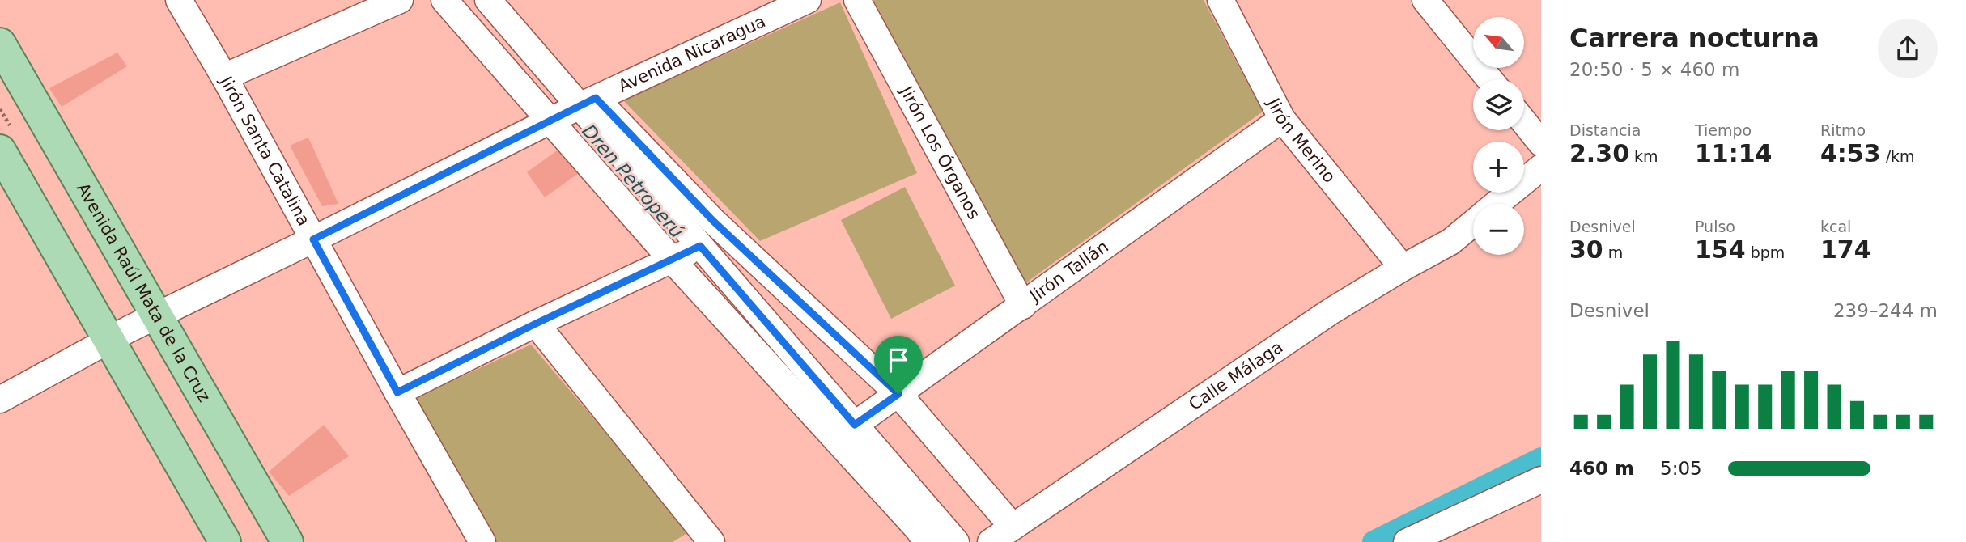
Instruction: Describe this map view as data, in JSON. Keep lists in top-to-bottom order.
{
  "streets": {
    "main road": ["Avenida Raúl Mata de la Cruz"],
    "street": [
      "Avenida Nicaragua",
      "Jirón Merino",
      "Jirón Santa Catalina",
      "Jirón Los Órganos",
      "Jirón Tallán",
      "Calle Málaga"
    ]
  },
  "crossings": [
    ["Avenida Nicaragua", "Jirón Santa Catalina"],
    ["Avenida Nicaragua", "Avenida Raúl Mata de la Cruz"],
    ["Jirón Merino", "Jirón Tallán"],
    ["Jirón Merino", "Calle Málaga"],
    ["Jirón Los Órganos", "Jirón Tallán"]
  ],
  "water": ["Dren Petroperú"],
  "north": "top left",
  "page": {
    "heading": ["Carrera nocturna", "20:50 · 5 × 460 m"],
    "map_buttons": ["+", "−"],
    "stats": [
      ["Distancia", "2.30 km"],
      ["Tiempo", "11:14"],
      ["Ritmo", "4:53 /km"],
      ["Desnivel", "30 m"],
      ["Pulso", "154 bpm"],
      ["kcal", "174"]
    ],
    "chart": ["Desnivel", "239–244 m"],
    "list": [
      {
        "name": "460 m",
        "note": "5:05"
      }
    ]
  }
}
